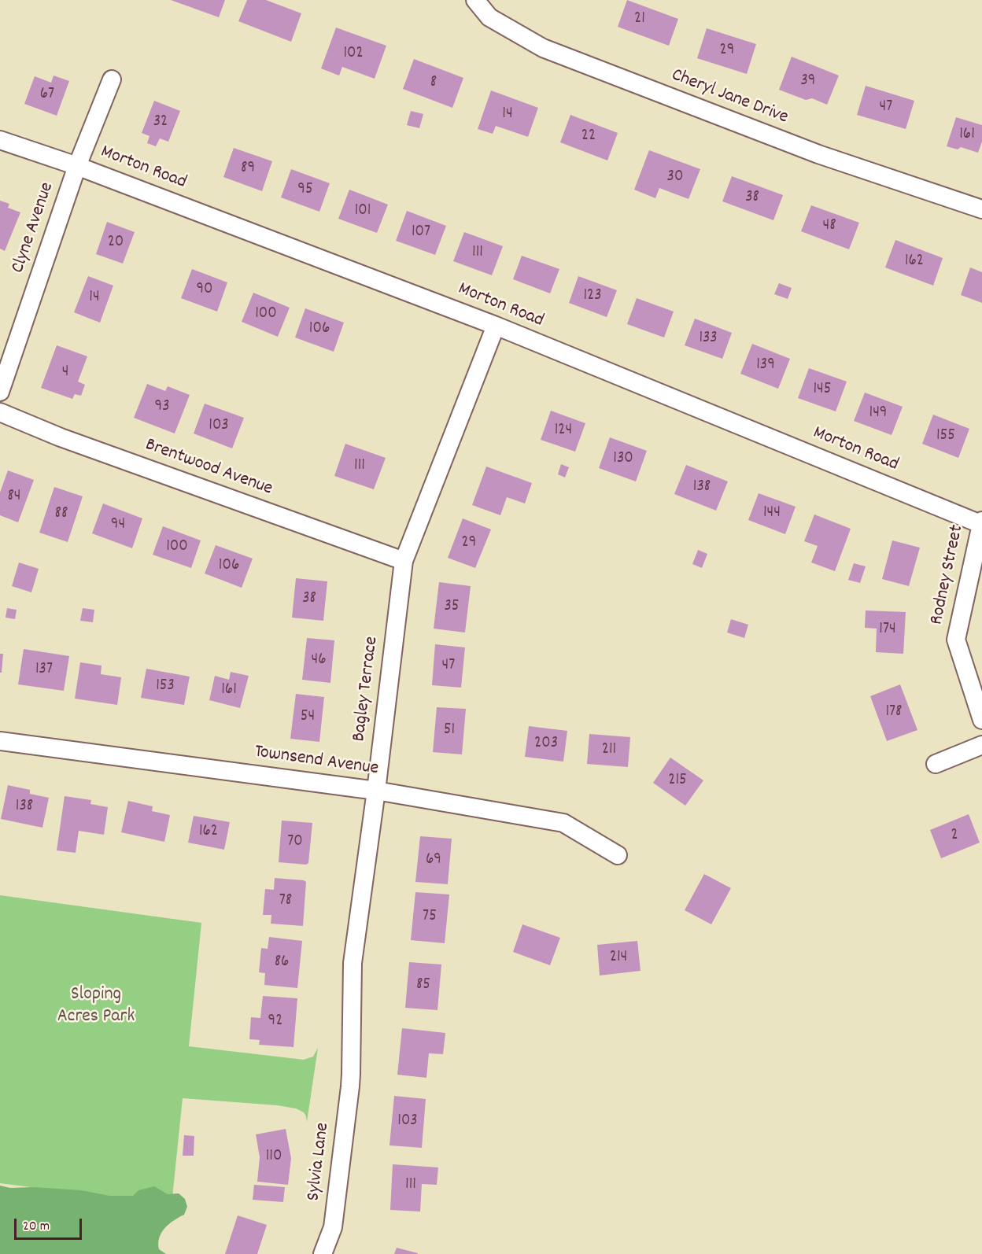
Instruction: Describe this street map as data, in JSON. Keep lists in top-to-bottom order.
{
  "streets": {
    "street": [
      "Cheryl Jane Drive",
      "Morton Road",
      "Clyne Avenue",
      "Brentwood Avenue",
      "Rodney Street",
      "Bagley Terrace",
      "Townsend Avenue",
      "Sylvia Lane"
    ]
  },
  "crossings": [
    ["Morton Road", "Clyne Avenue"],
    ["Morton Road", "Rodney Street"],
    ["Morton Road", "Bagley Terrace"],
    ["Brentwood Avenue", "Bagley Terrace"],
    ["Bagley Terrace", "Townsend Avenue"],
    ["Bagley Terrace", "Sylvia Lane"]
  ],
  "parks": ["Sloping Acres Park"],
  "house_numbers": [
    "21",
    "29",
    "102",
    "39",
    "8",
    "67",
    "47",
    "14",
    "32",
    "161",
    "22",
    "89",
    "30",
    "95",
    "38",
    "101",
    "48",
    "107",
    "20",
    "111",
    "162",
    "90",
    "123",
    "14",
    "100",
    "106",
    "133",
    "139",
    "4",
    "145",
    "93",
    "149",
    "103",
    "124",
    "155",
    "130",
    "111",
    "138",
    "84",
    "144",
    "88",
    "94",
    "29",
    "100",
    "106",
    "38",
    "35",
    "174",
    "46",
    "47",
    "137",
    "153",
    "161",
    "178",
    "54",
    "51",
    "203",
    "211",
    "215",
    "138",
    "162",
    "2",
    "70",
    "69",
    "78",
    "75",
    "214",
    "86",
    "85",
    "92",
    "103",
    "110",
    "111"
  ],
  "scale_bar": "20 m"
}
